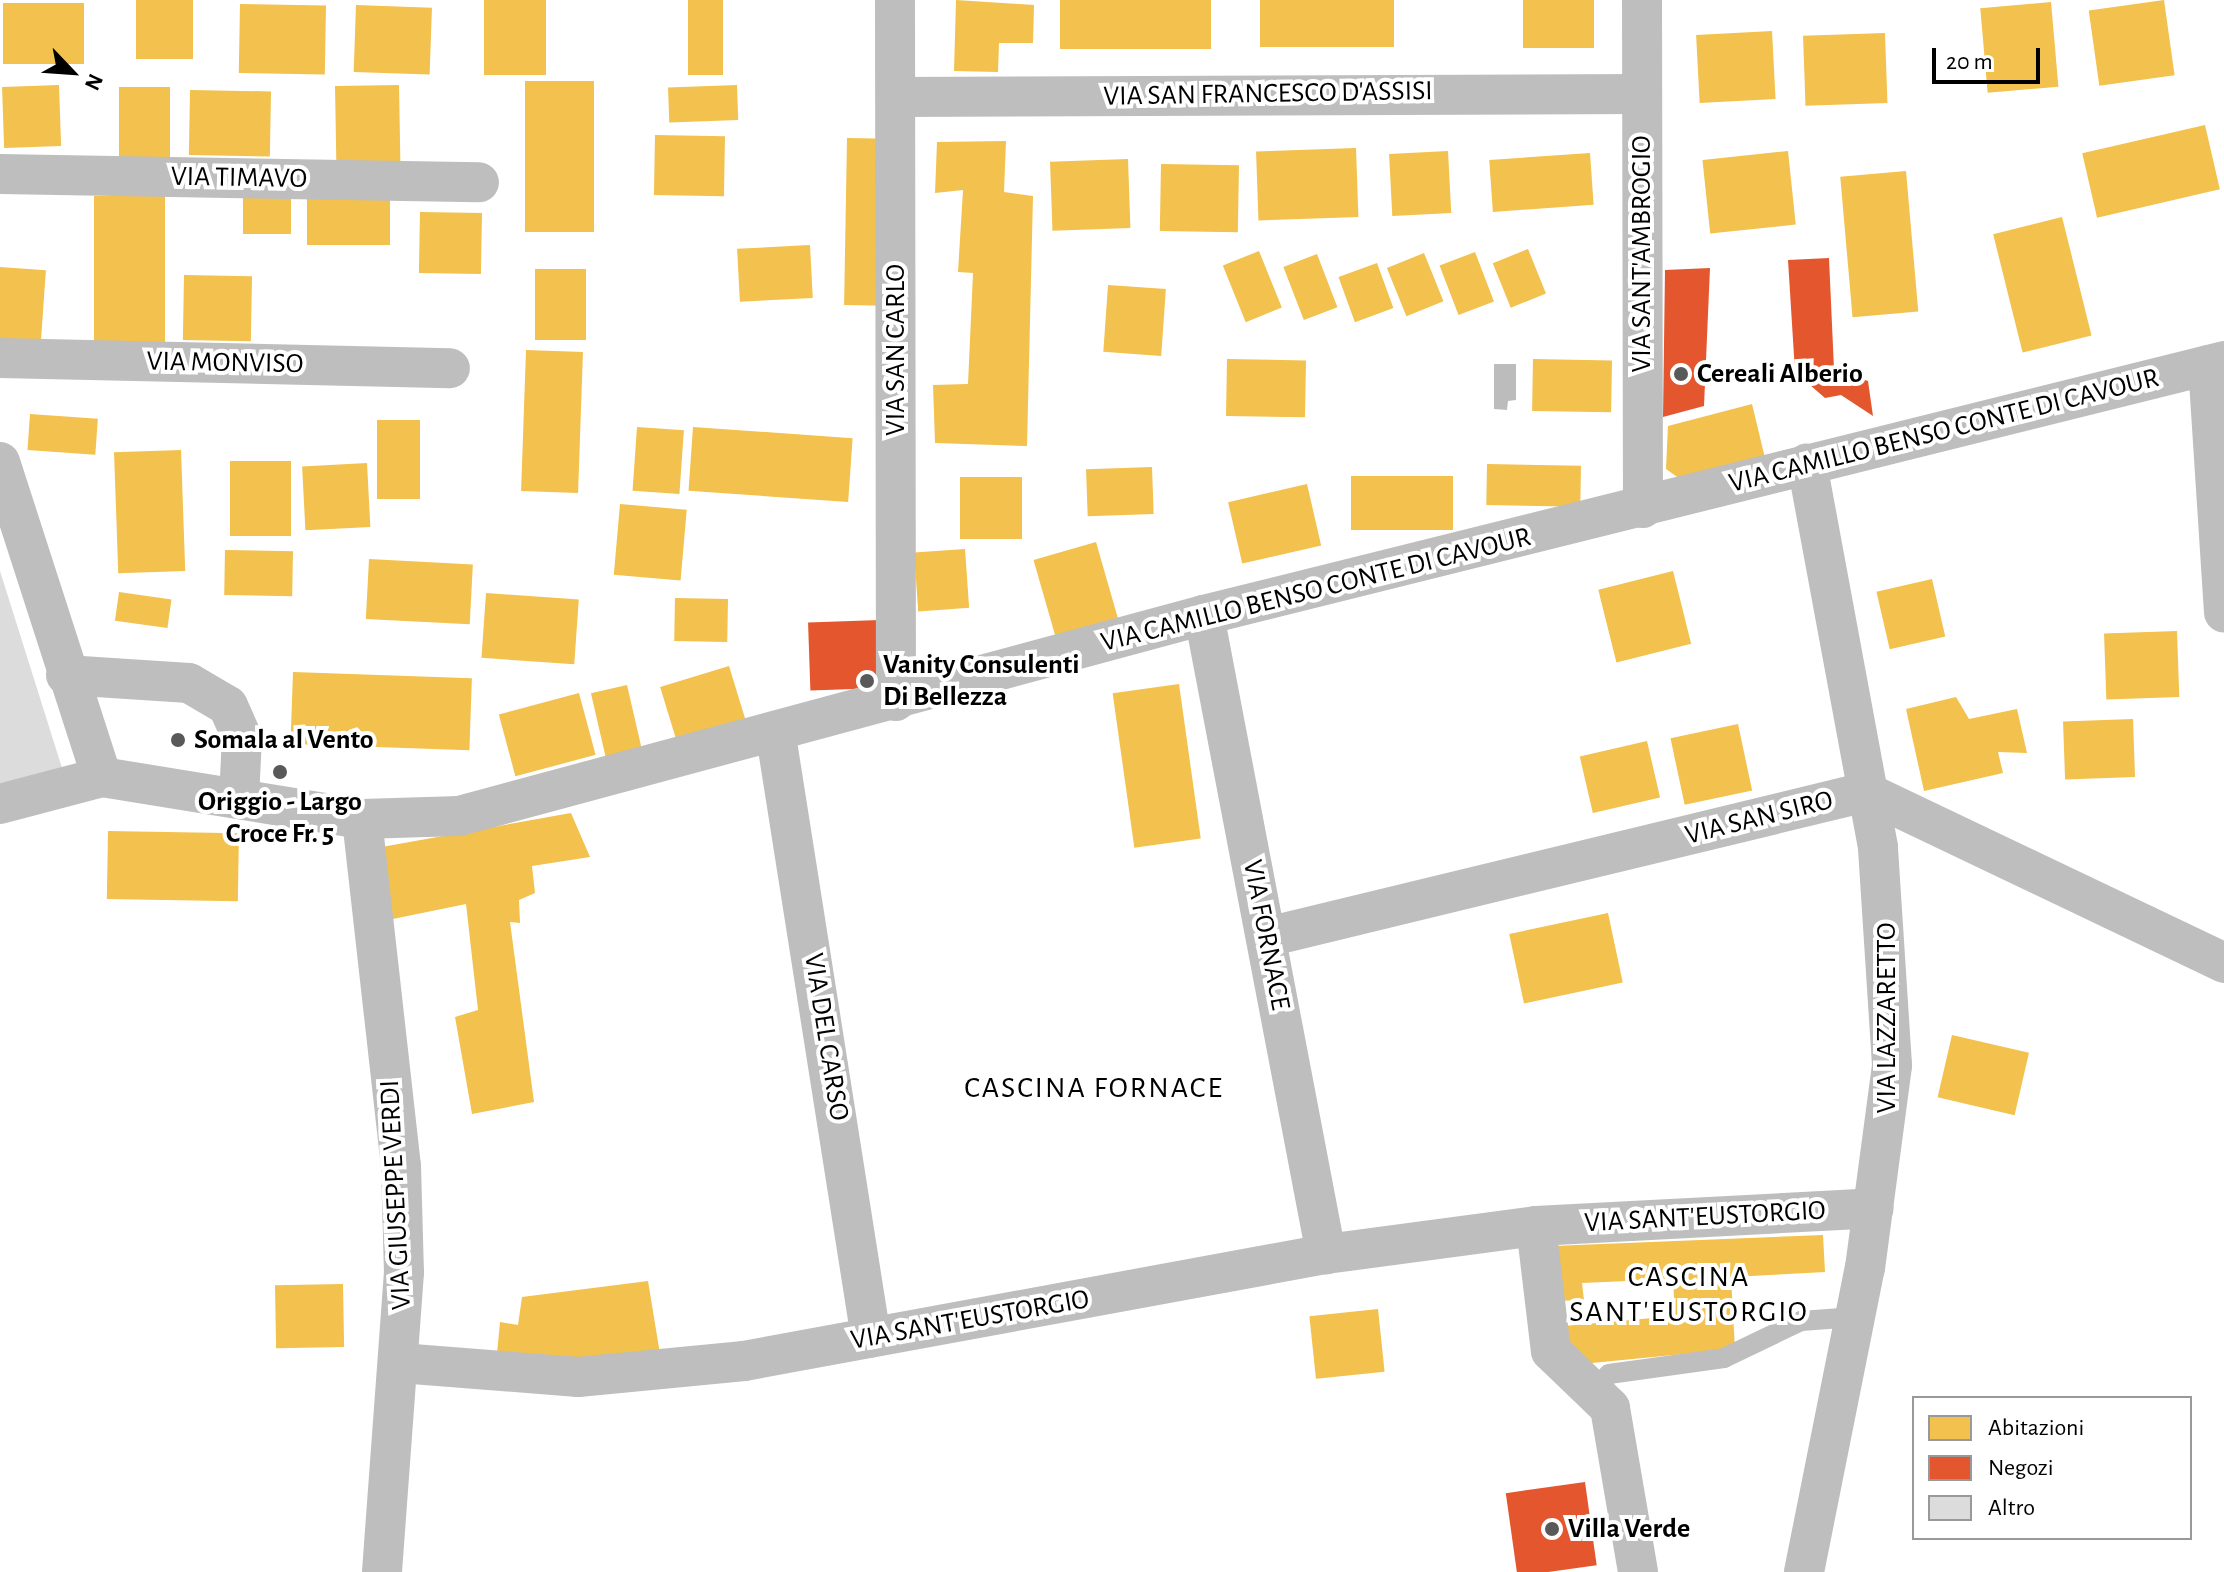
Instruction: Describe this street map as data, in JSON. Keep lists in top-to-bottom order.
{
  "streets": {
    "street": [
      "VIA SAN FRANCESCO D'ASSISI",
      "VIA TIMAVO",
      "VIA SANT'AMBROGIO",
      "VIA SAN CARLO",
      "VIA MONVISO",
      "VIA CAMILLO BENSO CONTE DI CAVOUR",
      "VIA SAN SIRO",
      "VIA FORNACE",
      "VIA LAZZARETTO",
      "VIA DEL CARSO",
      "VIA GIUSEPPE VERDI",
      "VIA SANT'EUSTORGIO"
    ]
  },
  "crossings": [
    ["VIA SAN FRANCESCO D'ASSISI", "VIA SANT'AMBROGIO"],
    ["VIA SAN FRANCESCO D'ASSISI", "VIA SAN CARLO"],
    ["VIA SANT'AMBROGIO", "VIA CAMILLO BENSO CONTE DI CAVOUR"],
    ["VIA SAN CARLO", "VIA CAMILLO BENSO CONTE DI CAVOUR"],
    ["VIA CAMILLO BENSO CONTE DI CAVOUR", "VIA FORNACE"],
    ["VIA CAMILLO BENSO CONTE DI CAVOUR", "VIA LAZZARETTO"],
    ["VIA CAMILLO BENSO CONTE DI CAVOUR", "VIA DEL CARSO"],
    ["VIA CAMILLO BENSO CONTE DI CAVOUR", "VIA GIUSEPPE VERDI"],
    ["VIA SAN SIRO", "VIA FORNACE"],
    ["VIA SAN SIRO", "VIA LAZZARETTO"],
    ["VIA FORNACE", "VIA SANT'EUSTORGIO"],
    ["VIA LAZZARETTO", "VIA SANT'EUSTORGIO"],
    ["VIA DEL CARSO", "VIA SANT'EUSTORGIO"],
    ["VIA GIUSEPPE VERDI", "VIA SANT'EUSTORGIO"]
  ],
  "districts": ["CASCINA FORNACE", "CASCINA SANT'EUSTORGIO"],
  "places": [
    "Cereali Alberio",
    "Vanity Consulenti Di Bellezza",
    "Somala al Vento",
    "Origgio - Largo Croce Fr. 5",
    "Villa Verde"
  ],
  "legend": ["Abitazioni", "Negozi", "Altro"],
  "scale_bar": "20 m",
  "north": "bottom right"
}
